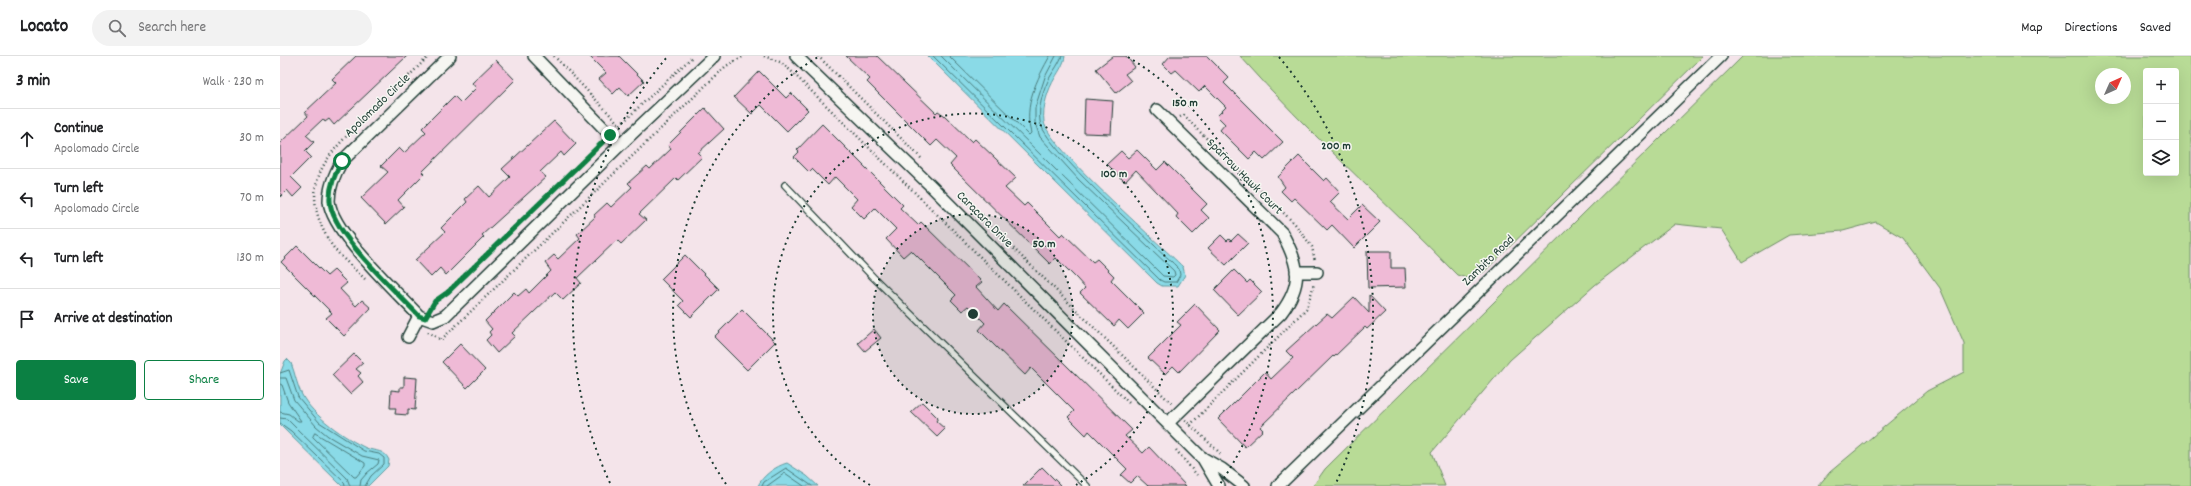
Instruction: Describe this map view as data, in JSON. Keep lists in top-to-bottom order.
{
  "streets": {
    "street": [
      "Apolomado Circle",
      "Sparrow Hawk Court",
      "Caracara Drive",
      "Zambito Road"
    ]
  },
  "crossings": [
    ["Sparrow Hawk Court", "Caracara Drive"]
  ],
  "north": "top right",
  "page": {
    "header": "Locato",
    "search": "Search here",
    "nav": ["Map", "Directions", "Saved"],
    "heading": ["3 min", "Walk · 230 m"],
    "map_buttons": ["+", "−"],
    "list": [
      ["Continue", "Apolomado Circle", "30 m"],
      ["Turn left", "Apolomado Circle", "70 m"],
      ["Turn left", "130 m"],
      "Arrive at destination"
    ],
    "buttons": ["Save", "Share"]
  },
  "rings": [
    "150 m",
    "200 m",
    "100 m",
    "50 m"
  ]
}
